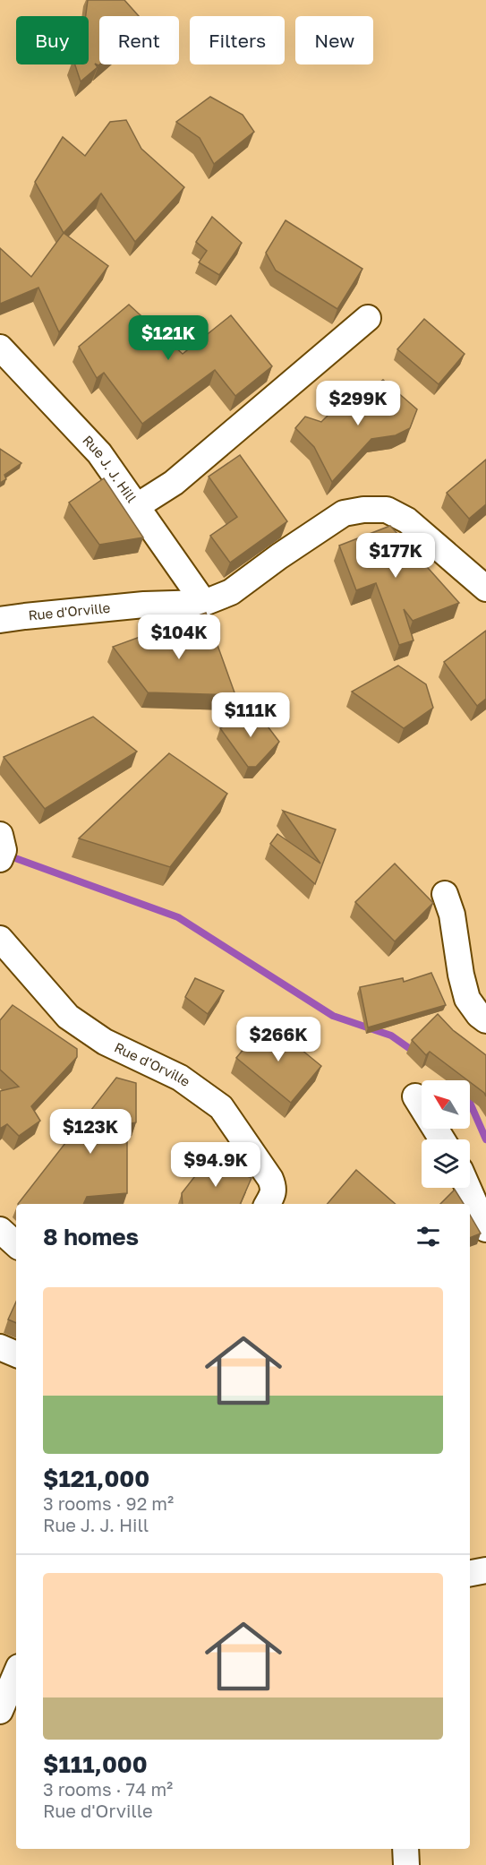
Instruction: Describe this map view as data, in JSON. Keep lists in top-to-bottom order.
{
  "streets": {
    "street": ["Rue J. J. Hill", "Rue d'Orville"]
  },
  "crossings": [
    ["Rue J. J. Hill", "Rue d'Orville"]
  ],
  "north": "top left",
  "page": {
    "chip": [
      "Buy",
      "Rent",
      "Filters",
      "New"
    ],
    "price": [
      "$121K",
      "$299K",
      "$177K",
      "$104K",
      "$111K",
      "$266K",
      "$123K",
      "$94.9K"
    ],
    "heading": "8 homes",
    "list": [
      {
        "name": "$121,000",
        "note": "3 rooms · 92 m² · Rue J. J. Hill"
      },
      {
        "name": "$111,000",
        "note": "3 rooms · 74 m² · Rue d'Orville"
      }
    ]
  }
}
